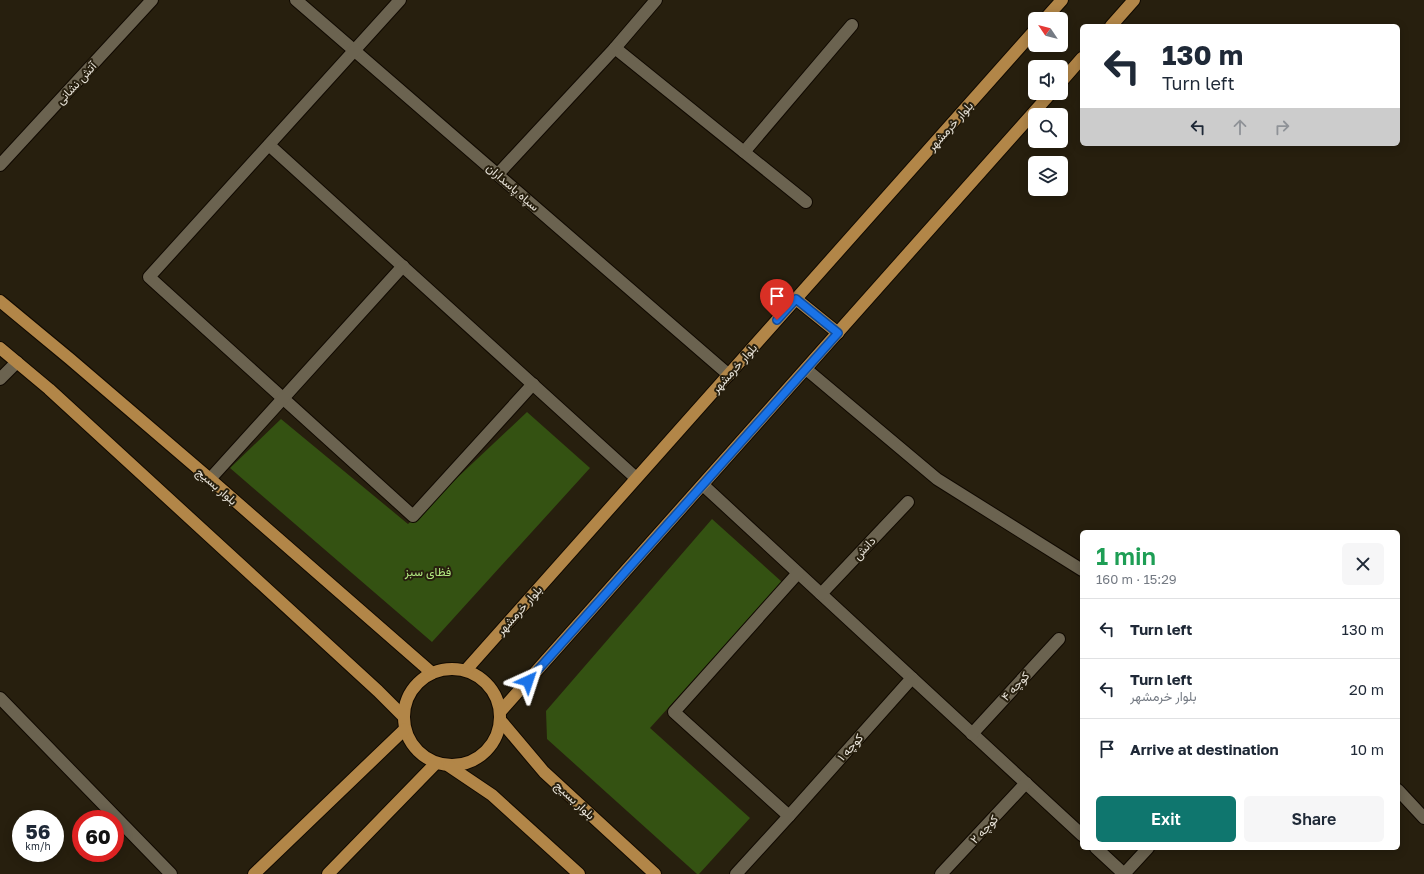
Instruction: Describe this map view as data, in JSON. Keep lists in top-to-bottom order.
{
  "streets": {
    "main road": ["بلوار خرمشهر", "بلوار بسیج"],
    "street": [
      "آتش نشانی",
      "سپاه پاسداران",
      "دانش",
      "کوچه ۴",
      "کوچه ۱",
      "کوچه ۲"
    ]
  },
  "crossings": [
    ["بلوار خرمشهر", "سپاه پاسداران"],
    ["بلوار خرمشهر", "بلوار بسیج"]
  ],
  "parks": ["فظای سبز"],
  "north": "top left",
  "page": {
    "turn": ["130 m", "Turn left"],
    "heading": ["1 min", "160 m · 15:29"],
    "list": [
      {
        "name": "Turn left",
        "value": "130 m"
      },
      {
        "name": "Turn left",
        "note": "بلوار خرمشهر",
        "value": "20 m"
      },
      {
        "name": "Arrive at destination",
        "value": "10 m"
      }
    ],
    "buttons": ["Exit", "Share"],
    "speed": "56 km/h",
    "limit": "60"
  }
}
